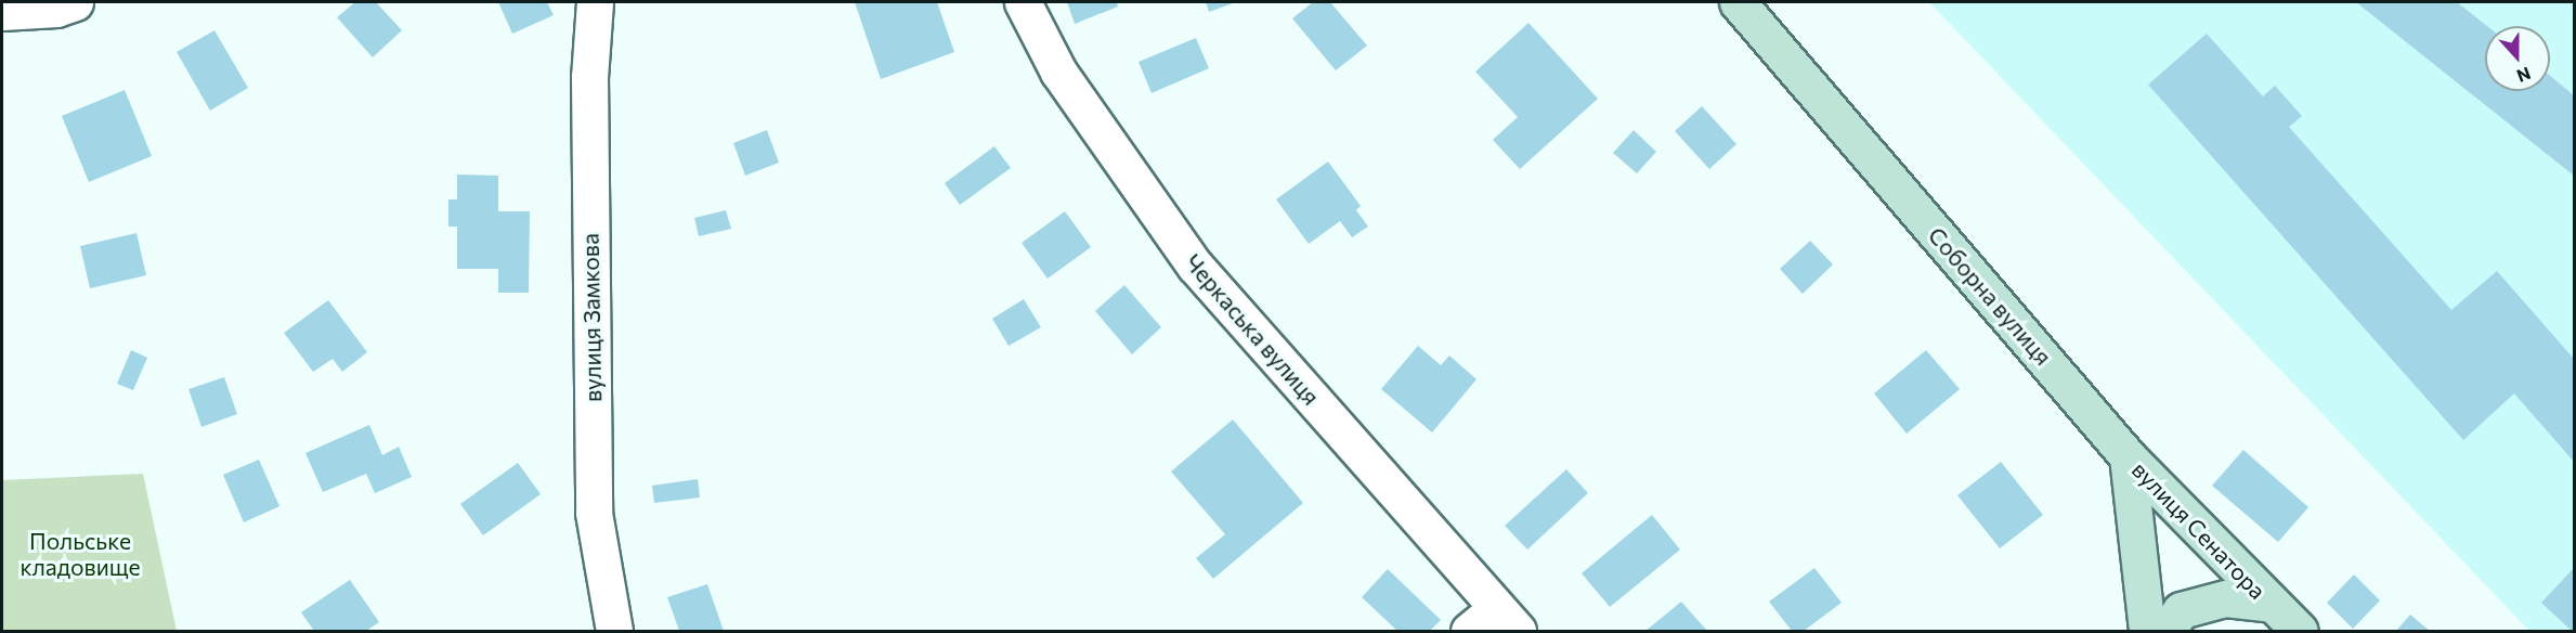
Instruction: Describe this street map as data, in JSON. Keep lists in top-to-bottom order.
{
  "streets": {
    "main road": ["Соборна вулиця", "вулиця Сенатора"],
    "street": ["вулиця Замкова", "Черкаська вулиця"]
  },
  "crossings": [
    ["Соборна вулиця", "вулиця Сенатора"]
  ],
  "parks": ["Польське кладовище"],
  "north": "bottom"
}
